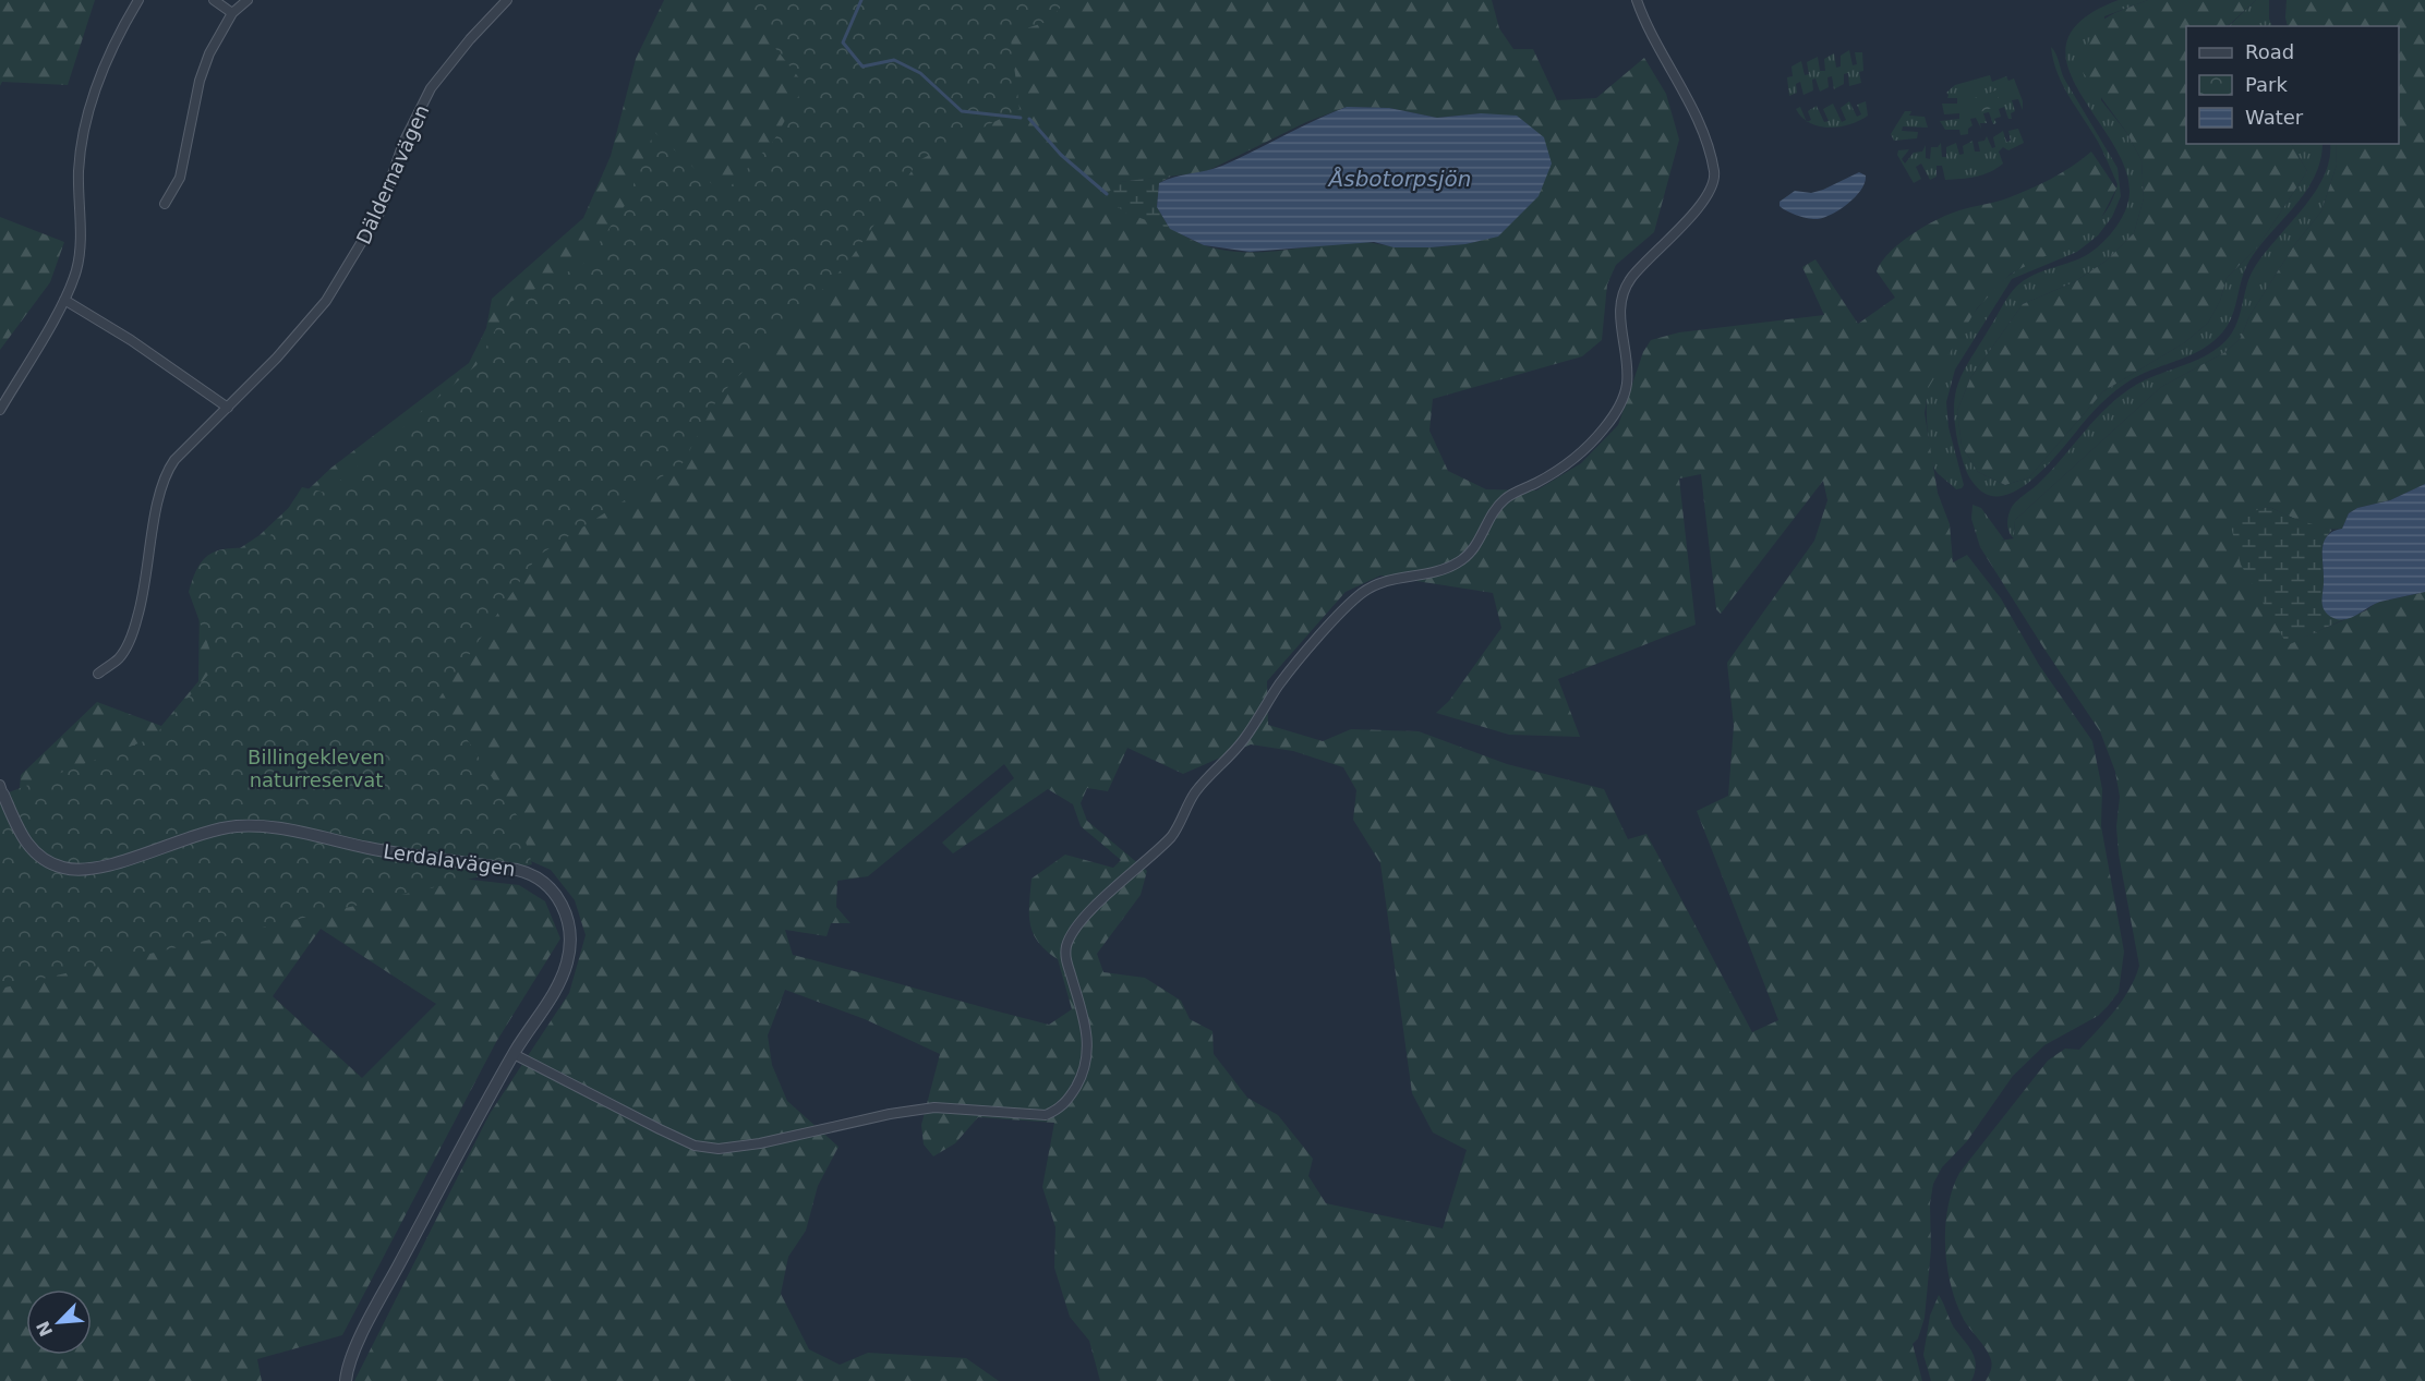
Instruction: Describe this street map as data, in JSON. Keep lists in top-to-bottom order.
{
  "streets": {
    "street": ["Däldernavägen", "Lerdalavägen"]
  },
  "water": ["Åsbotorpsjön"],
  "parks": ["Billingekleven naturreservat"],
  "legend": ["Road", "Park", "Water"],
  "north": "bottom left"
}
